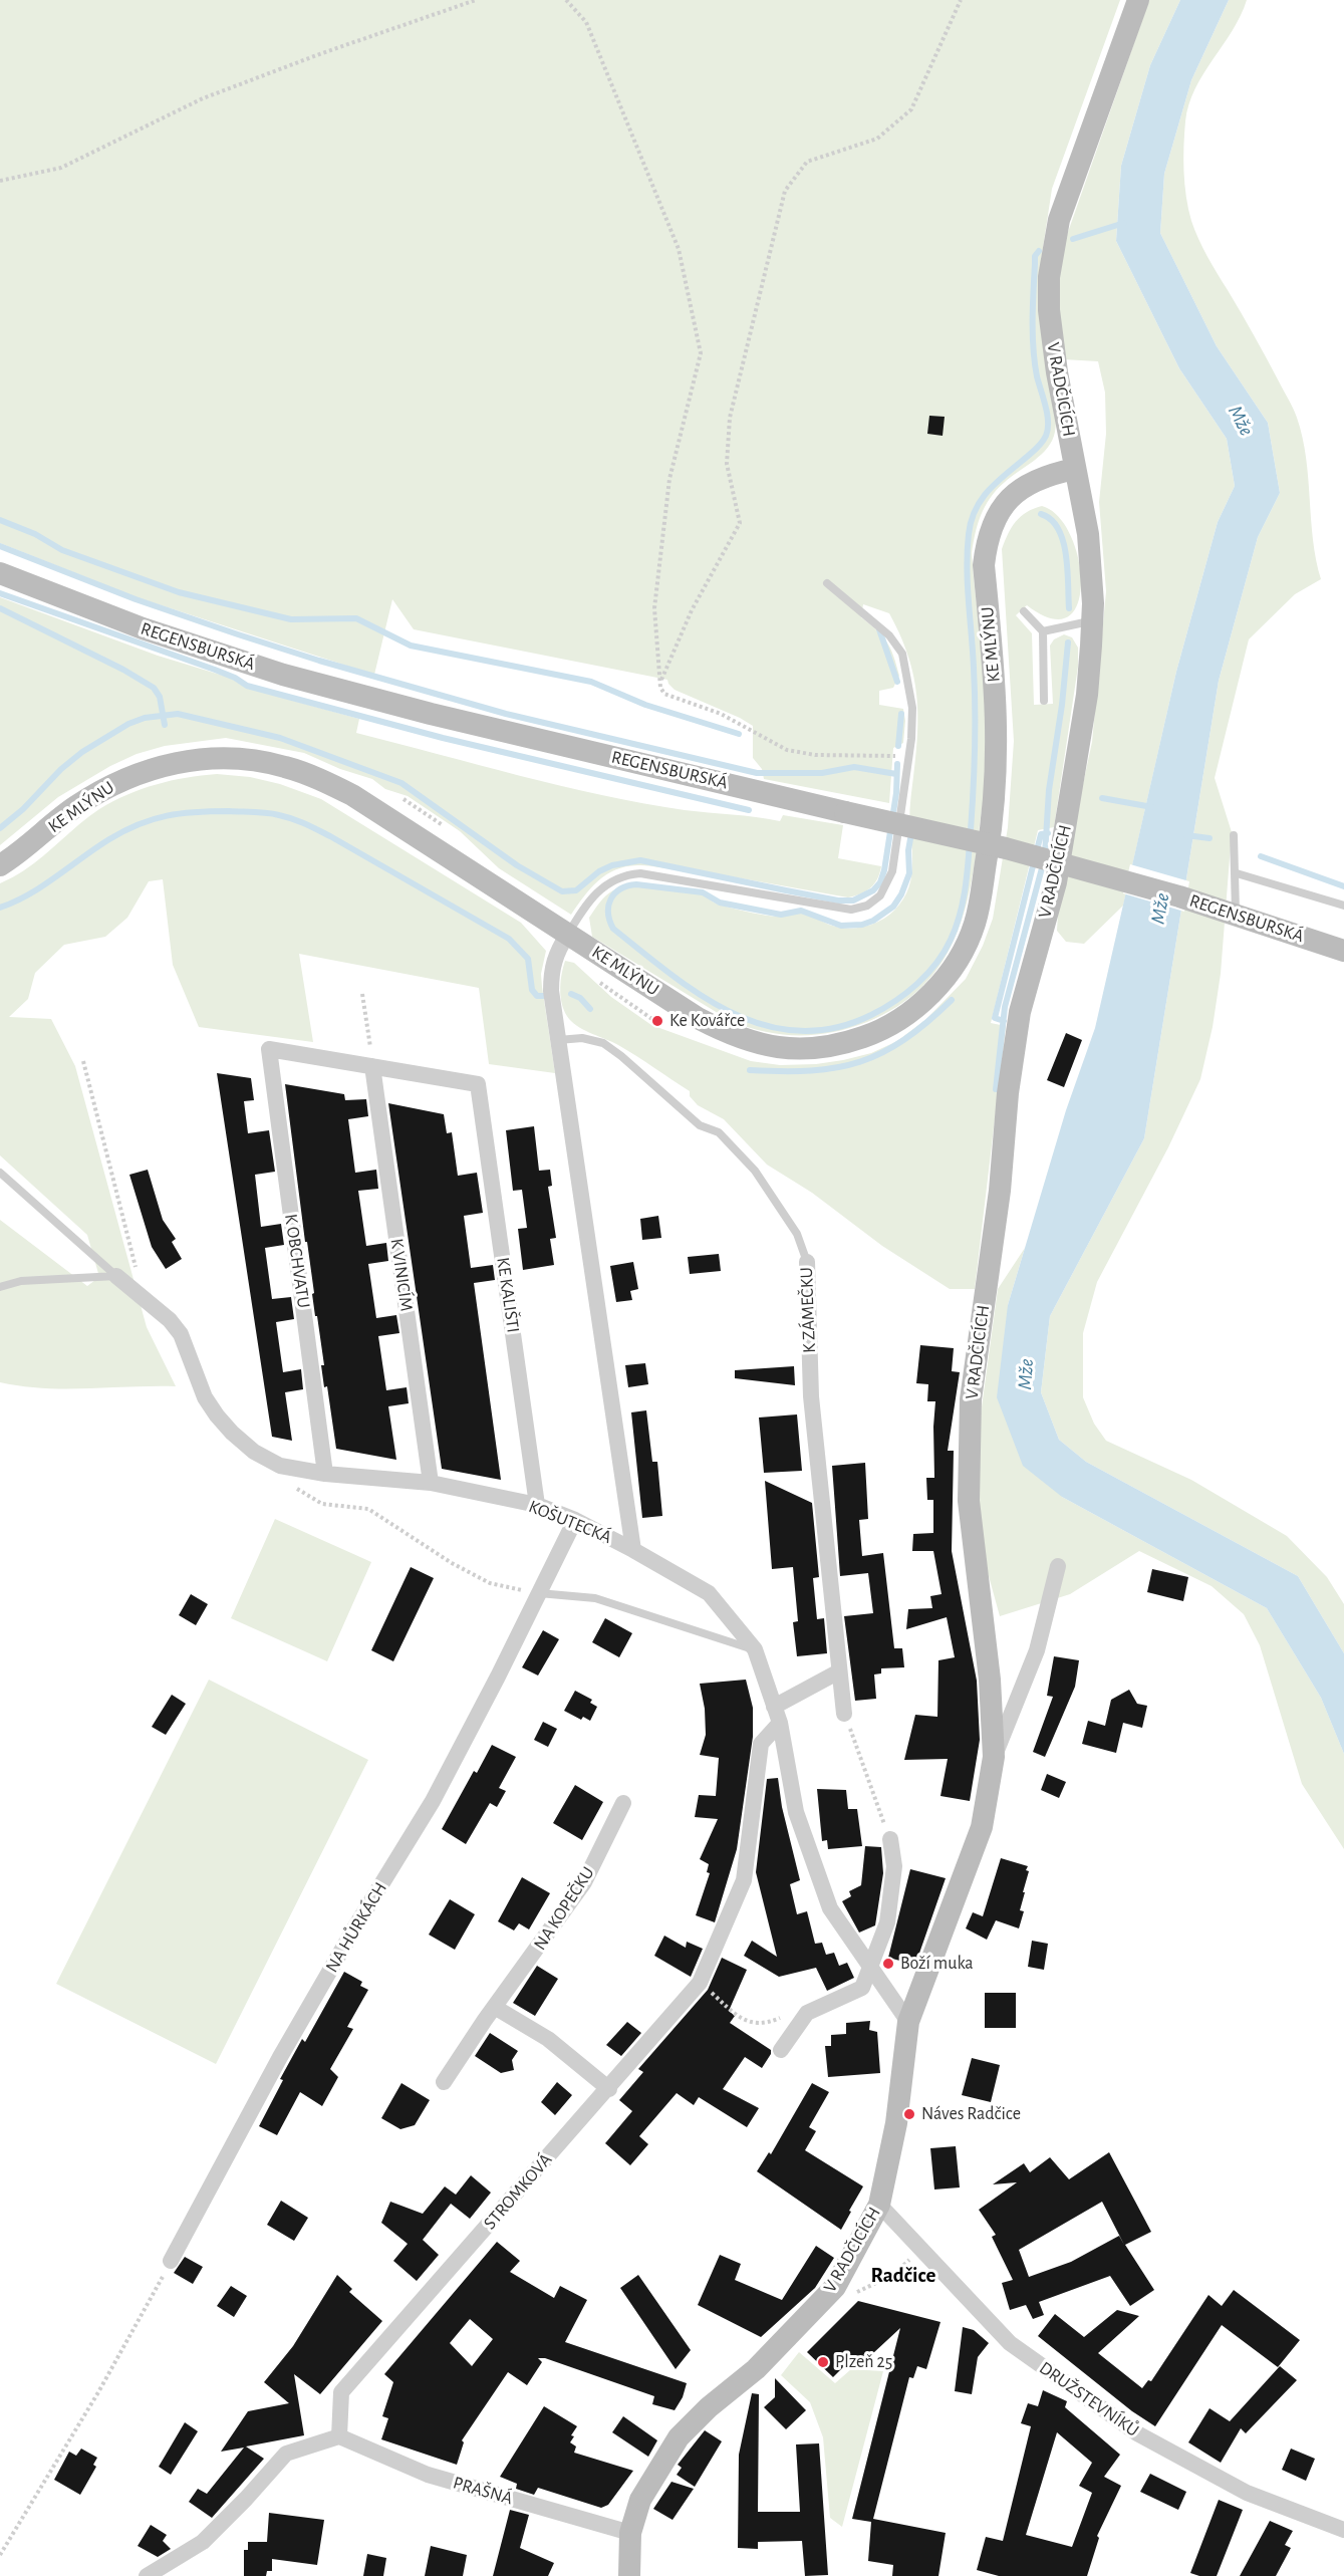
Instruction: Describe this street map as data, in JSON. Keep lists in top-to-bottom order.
{
  "streets": {
    "street": [
      "V RADČICÍCH",
      "KE MLÝNU",
      "REGENSBURSKÁ",
      "K OBCHVATU",
      "K VINICÍM",
      "KE KALIŠTI",
      "K ZÁMEČKU",
      "KOŠUTECKÁ",
      "NA KOPEČKU",
      "NA HŮRKÁCH",
      "STROMKOVÁ",
      "DRUŽSTEVNÍKŮ",
      "PRAŠNÁ"
    ]
  },
  "crossings": [
    ["V RADČICÍCH", "KE MLÝNU"],
    ["V RADČICÍCH", "KOŠUTECKÁ"],
    ["V RADČICÍCH", "DRUŽSTEVNÍKŮ"],
    ["V RADČICÍCH", "PRAŠNÁ"],
    ["K OBCHVATU", "K VINICÍM"],
    ["K OBCHVATU", "KE KALIŠTI"],
    ["K OBCHVATU", "KOŠUTECKÁ"],
    ["K VINICÍM", "KE KALIŠTI"],
    ["K VINICÍM", "KOŠUTECKÁ"],
    ["KE KALIŠTI", "KOŠUTECKÁ"],
    ["KOŠUTECKÁ", "NA HŮRKÁCH"],
    ["KOŠUTECKÁ", "STROMKOVÁ"],
    ["STROMKOVÁ", "PRAŠNÁ"]
  ],
  "districts": ["Radčice"],
  "water": ["Mže"],
  "places": [
    "Ke Kovářce",
    "Boží muka",
    "Náves Radčice",
    "Plzeň 25"
  ]
}
